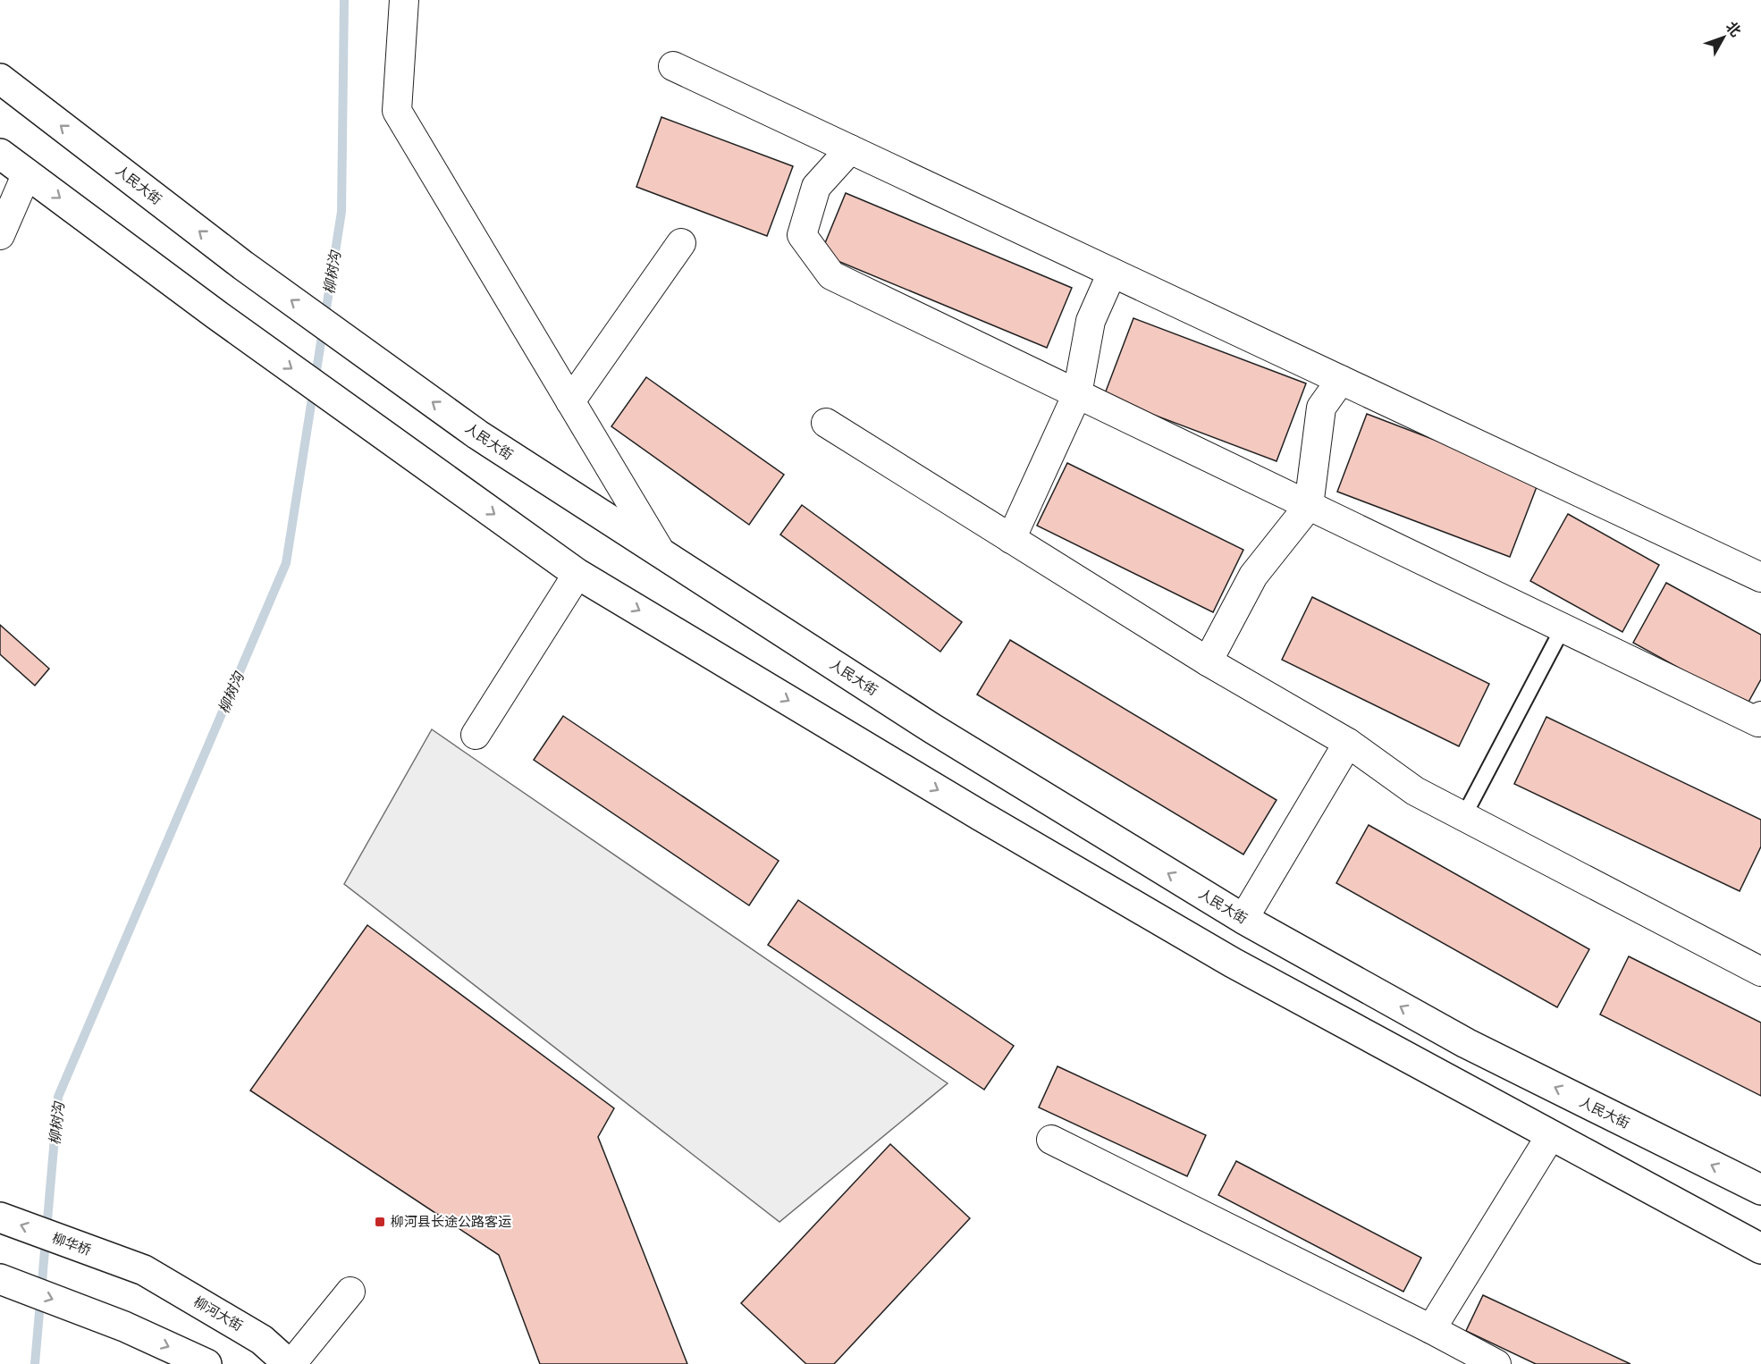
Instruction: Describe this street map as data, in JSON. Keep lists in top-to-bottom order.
{
  "streets": {
    "street": ["人民大街", "柳华桥", "柳河大街"]
  },
  "crossings": [
    ["柳华桥", "柳河大街"]
  ],
  "water": ["柳树沟"],
  "places": {
    "transit": ["柳河县长途公路客运"]
  },
  "north": "top right"
}
